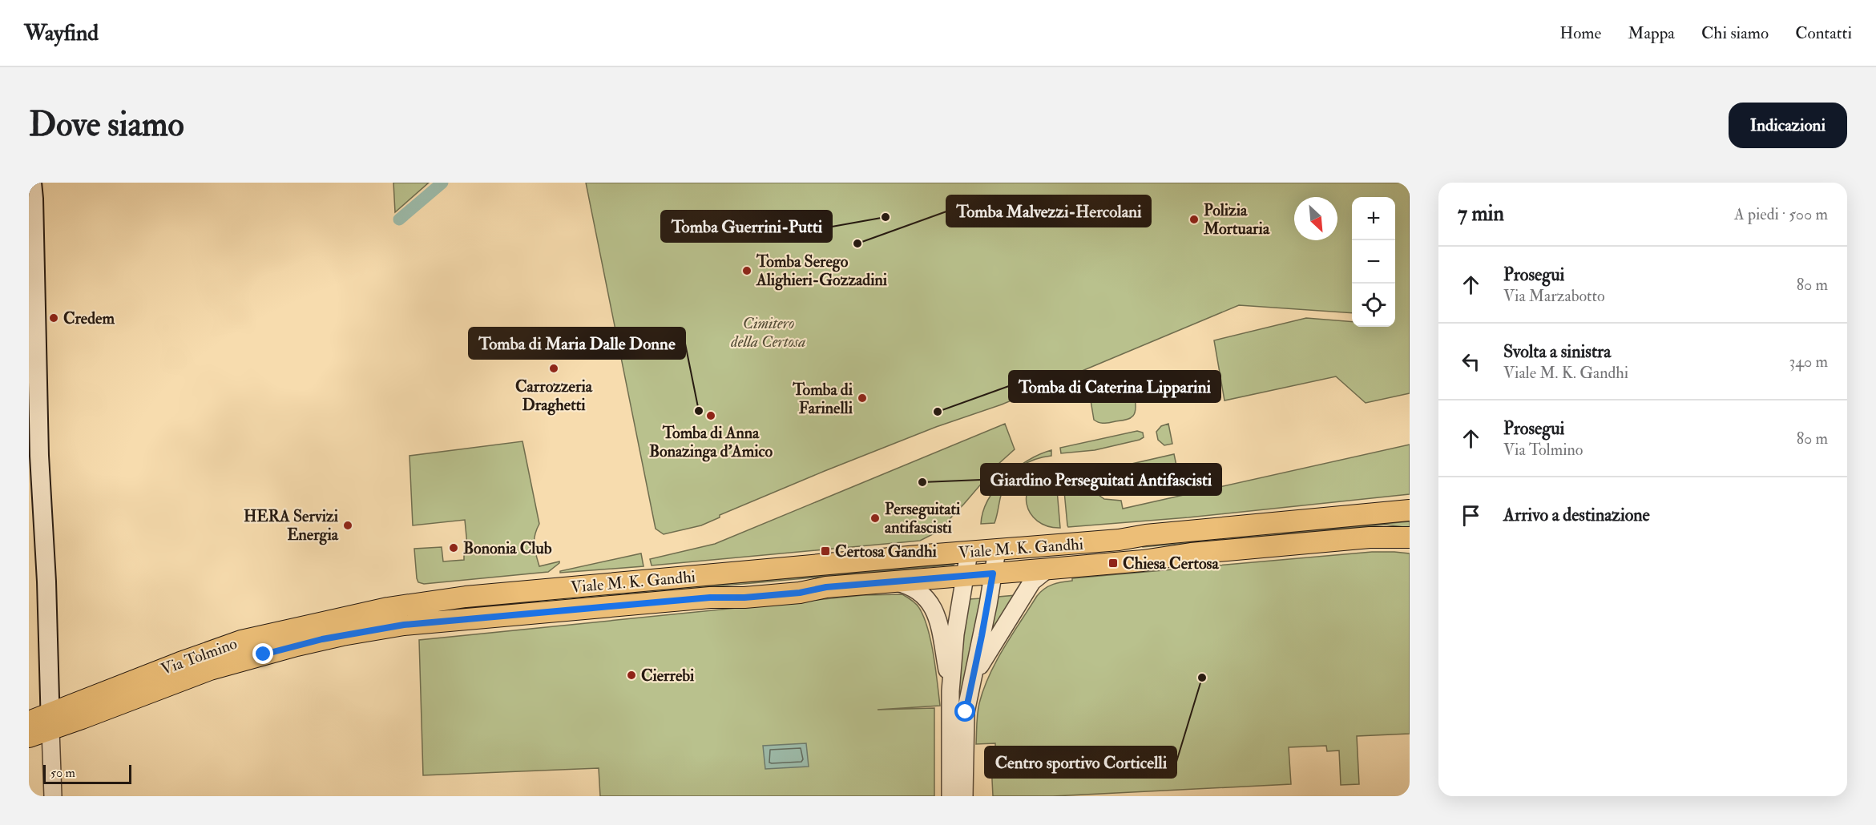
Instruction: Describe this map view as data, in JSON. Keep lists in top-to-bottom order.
{
  "streets": {
    "main road": ["Viale M. K. Gandhi", "Via Tolmino"]
  },
  "crossings": [
    ["Viale M. K. Gandhi", "Via Tolmino"]
  ],
  "parks": ["Cimitero della Certosa"],
  "places": {
    "other": [
      "Tomba Guerrini-Putti",
      "Polizia Mortuaria",
      "Tomba Malvezzi-Hercolani",
      "Tomba Serego Alighieri-Gozzadini",
      "Credem",
      "Carrozzeria Draghetti",
      "Tomba di Farinelli",
      "Tomba di Maria Dalle Donne",
      "Tomba di Caterina Lipparini",
      "Tomba di Anna Bonazinga d'Amico",
      "Giardino Perseguitati Antifascisti",
      "Perseguitati antifascisti",
      "HERA Servizi Energia",
      "Bononia Club",
      "Cierrebi",
      "Centro sportivo Corticelli"
    ],
    "transit": ["Certosa Gandhi", "Chiesa Certosa"]
  },
  "scale_bar": "50 m",
  "north": "bottom right",
  "page": {
    "header": "Wayfind",
    "nav": [
      "Home",
      "Mappa",
      "Chi siamo",
      "Contatti"
    ],
    "buttons": "Indicazioni",
    "title": "Dove siamo",
    "heading": ["7 min", "A piedi · 500 m"],
    "map_buttons": ["+", "−"],
    "list": [
      ["Prosegui", "Via Marzabotto", "80 m"],
      ["Svolta a sinistra", "Viale M. K. Gandhi", "340 m"],
      ["Prosegui", "Via Tolmino", "80 m"],
      "Arrivo a destinazione"
    ],
    "scale": "50 m"
  }
}
